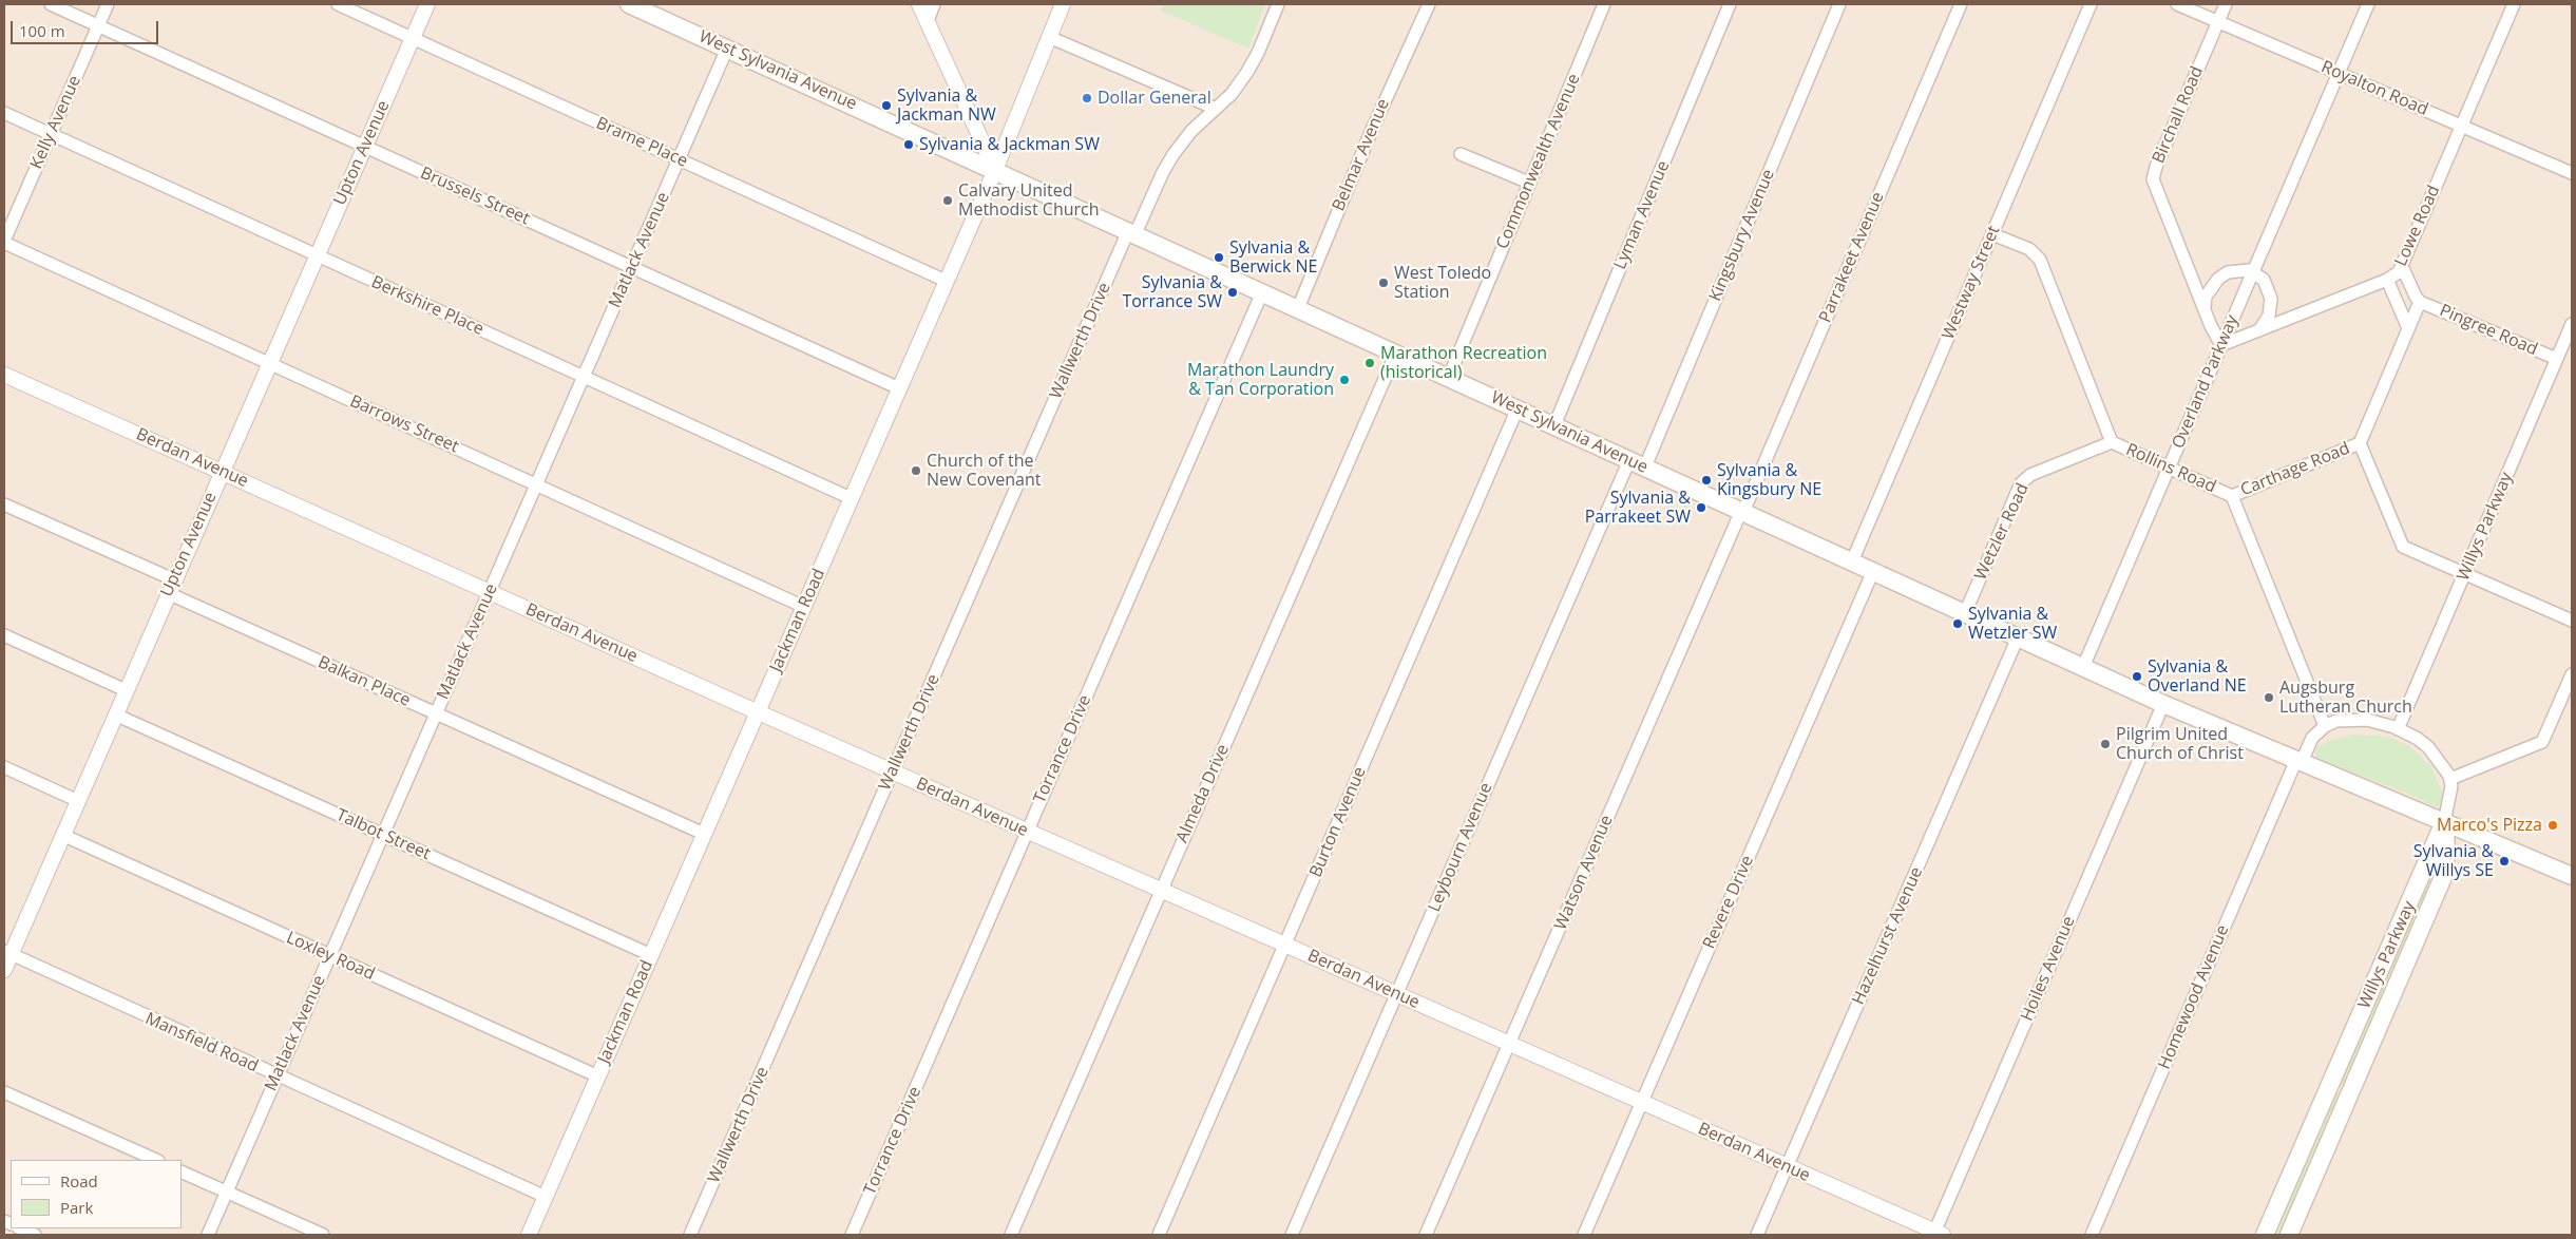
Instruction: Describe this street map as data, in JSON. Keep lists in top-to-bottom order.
{
  "streets": {
    "main road": ["West Sylvania Avenue", "Willys Parkway"],
    "street": [
      "Royalton Road",
      "Birchall Road",
      "Kelly Avenue",
      "Brame Place",
      "Upton Avenue",
      "Belmar Avenue",
      "Commonwealth Avenue",
      "Brussels Street",
      "Lyman Avenue",
      "Lowe Road",
      "Kingsbury Avenue",
      "Matlack Avenue",
      "Parrakeet Avenue",
      "Westway Street",
      "Berkshire Place",
      "Pingree Road",
      "Wallwerth Drive",
      "Overland Parkway",
      "Barrows Street",
      "Berdan Avenue",
      "Rollins Road",
      "Carthage Road",
      "Wetzler Road",
      "Jackman Road",
      "Balkan Place",
      "Torrance Drive",
      "Almeda Drive",
      "Burton Avenue",
      "Talbot Street",
      "Leybourn Avenue",
      "Watson Avenue",
      "Revere Drive",
      "Hazelhurst Avenue",
      "Loxley Road",
      "Hoiles Avenue",
      "Homewood Avenue",
      "Mansfield Road"
    ]
  },
  "crossings": [
    ["West Sylvania Avenue", "Belmar Avenue"],
    ["West Sylvania Avenue", "Commonwealth Avenue"],
    ["West Sylvania Avenue", "Lyman Avenue"],
    ["West Sylvania Avenue", "Kingsbury Avenue"],
    ["West Sylvania Avenue", "Matlack Avenue"],
    ["West Sylvania Avenue", "Parrakeet Avenue"],
    ["West Sylvania Avenue", "Westway Street"],
    ["West Sylvania Avenue", "Wallwerth Drive"],
    ["West Sylvania Avenue", "Overland Parkway"],
    ["West Sylvania Avenue", "Willys Parkway"],
    ["West Sylvania Avenue", "Wetzler Road"],
    ["West Sylvania Avenue", "Jackman Road"],
    ["West Sylvania Avenue", "Torrance Drive"],
    ["West Sylvania Avenue", "Almeda Drive"],
    ["West Sylvania Avenue", "Burton Avenue"],
    ["West Sylvania Avenue", "Leybourn Avenue"],
    ["West Sylvania Avenue", "Watson Avenue"],
    ["West Sylvania Avenue", "Revere Drive"],
    ["West Sylvania Avenue", "Hazelhurst Avenue"],
    ["West Sylvania Avenue", "Hoiles Avenue"],
    ["West Sylvania Avenue", "Homewood Avenue"],
    ["Royalton Road", "Birchall Road"],
    ["Royalton Road", "Lowe Road"],
    ["Royalton Road", "Overland Parkway"],
    ["Birchall Road", "Lowe Road"],
    ["Birchall Road", "Overland Parkway"],
    ["Kelly Avenue", "Brussels Street"],
    ["Kelly Avenue", "Berkshire Place"],
    ["Kelly Avenue", "Barrows Street"],
    ["Brame Place", "Upton Avenue"],
    ["Brame Place", "Matlack Avenue"],
    ["Brame Place", "Jackman Road"],
    ["Upton Avenue", "Brussels Street"],
    ["Upton Avenue", "Berkshire Place"],
    ["Upton Avenue", "Barrows Street"],
    ["Upton Avenue", "Berdan Avenue"],
    ["Upton Avenue", "Balkan Place"],
    ["Upton Avenue", "Talbot Street"],
    ["Upton Avenue", "Loxley Road"],
    ["Upton Avenue", "Mansfield Road"],
    ["Brussels Street", "Matlack Avenue"],
    ["Brussels Street", "Jackman Road"],
    ["Lowe Road", "Pingree Road"],
    ["Lowe Road", "Overland Parkway"],
    ["Kingsbury Avenue", "Leybourn Avenue"],
    ["Matlack Avenue", "Berkshire Place"],
    ["Matlack Avenue", "Barrows Street"],
    ["Matlack Avenue", "Berdan Avenue"],
    ["Matlack Avenue", "Balkan Place"],
    ["Matlack Avenue", "Talbot Street"],
    ["Matlack Avenue", "Loxley Road"],
    ["Matlack Avenue", "Mansfield Road"],
    ["Parrakeet Avenue", "Watson Avenue"],
    ["Westway Street", "Rollins Road"],
    ["Berkshire Place", "Jackman Road"],
    ["Pingree Road", "Carthage Road"],
    ["Pingree Road", "Willys Parkway"],
    ["Wallwerth Drive", "Berdan Avenue"],
    ["Overland Parkway", "Rollins Road"],
    ["Barrows Street", "Jackman Road"],
    ["Berdan Avenue", "Jackman Road"],
    ["Berdan Avenue", "Torrance Drive"],
    ["Berdan Avenue", "Almeda Drive"],
    ["Berdan Avenue", "Burton Avenue"],
    ["Berdan Avenue", "Leybourn Avenue"],
    ["Berdan Avenue", "Watson Avenue"],
    ["Berdan Avenue", "Revere Drive"],
    ["Berdan Avenue", "Hazelhurst Avenue"],
    ["Berdan Avenue", "Hoiles Avenue"],
    ["Rollins Road", "Carthage Road"],
    ["Rollins Road", "Wetzler Road"],
    ["Rollins Road", "Homewood Avenue"],
    ["Jackman Road", "Balkan Place"],
    ["Jackman Road", "Talbot Street"],
    ["Jackman Road", "Loxley Road"],
    ["Jackman Road", "Mansfield Road"]
  ],
  "places": [
    "Dollar General",
    "Sylvania & Jackman NW",
    "Sylvania & Jackman SW",
    "Calvary United Methodist Church",
    "Sylvania & Berwick NE",
    "West Toledo Station",
    "Sylvania & Torrance SW",
    "Marathon Recreation (historical)",
    "Marathon Laundry & Tan Corporation",
    "Church of the New Covenant",
    "Sylvania & Kingsbury NE",
    "Sylvania & Parrakeet SW",
    "Sylvania & Wetzler SW",
    "Sylvania & Overland NE",
    "Augsburg Lutheran Church",
    "Pilgrim United Church of Christ",
    "Marco's Pizza",
    "Sylvania & Willys SE"
  ],
  "legend": ["Road", "Park"],
  "scale_bar": "100 m"
}
